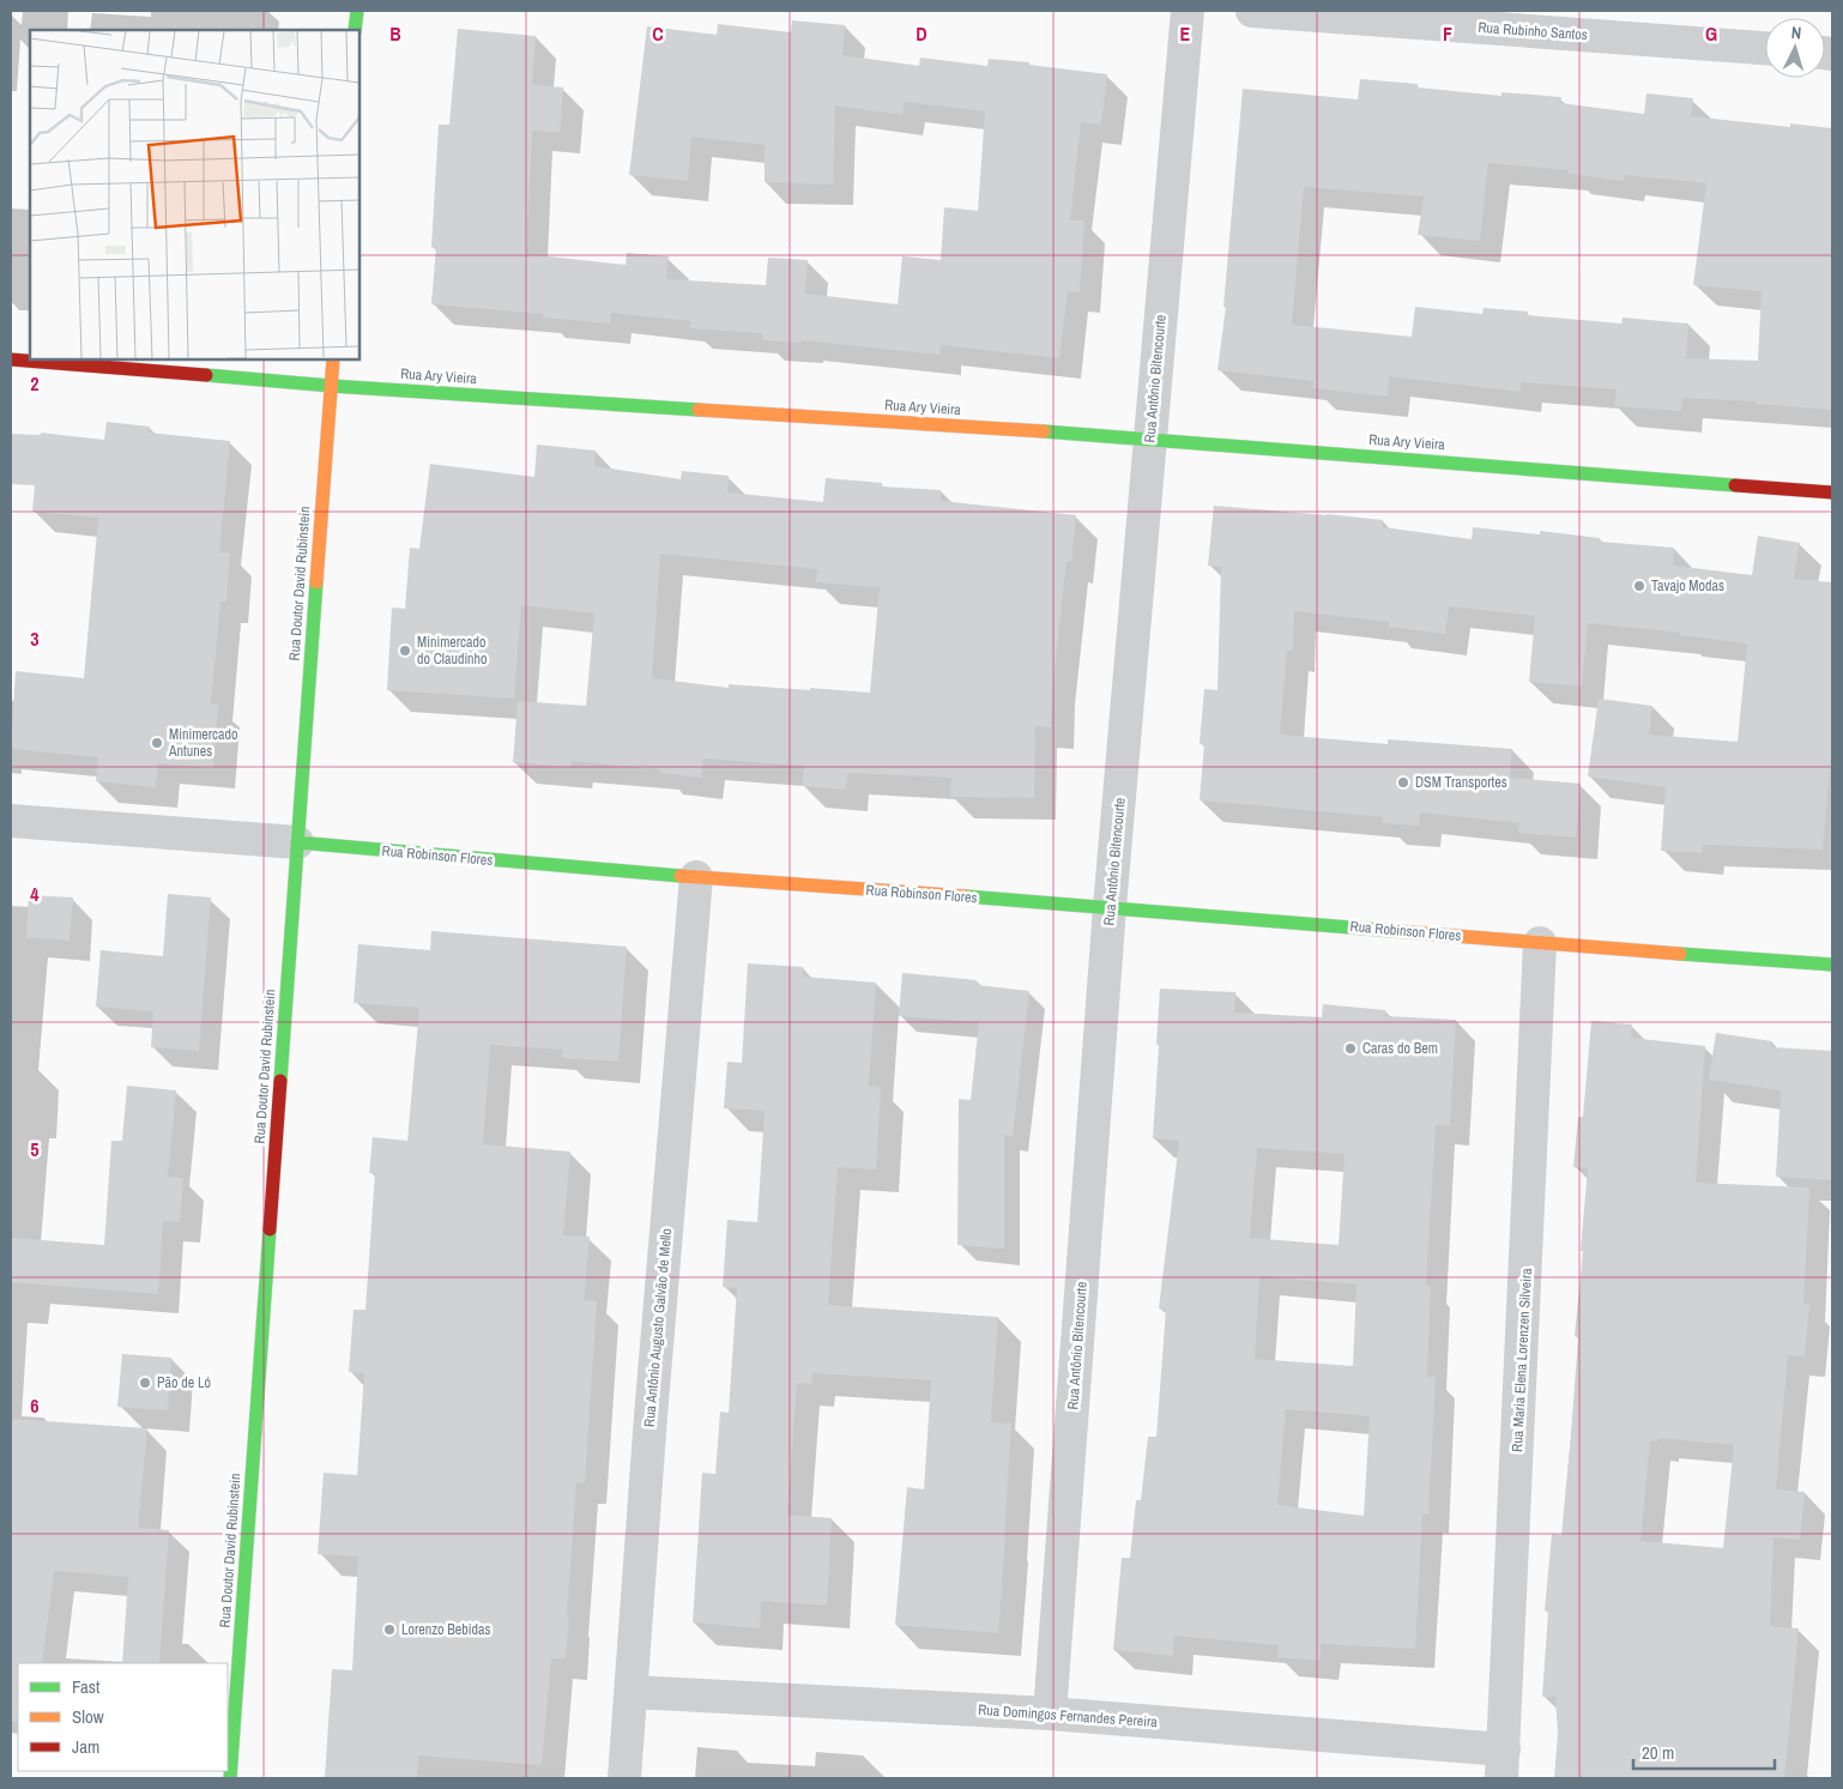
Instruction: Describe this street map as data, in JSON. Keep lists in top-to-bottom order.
{
  "streets": {
    "street": [
      "Rua Rubinho Santos",
      "Rua Ary Vieira",
      "Rua Antônio Bitencourte",
      "Rua Doutor David Rubinstein",
      "Rua Robinson Flores",
      "Rua Antônio Augusto Galvão de Mello",
      "Rua Maria Elena Lorenzen Silveira",
      "Rua Domingos Fernandes Pereira"
    ]
  },
  "crossings": [
    ["Rua Ary Vieira", "Rua Antônio Bitencourte"],
    ["Rua Ary Vieira", "Rua Doutor David Rubinstein"],
    ["Rua Antônio Bitencourte", "Rua Robinson Flores"],
    ["Rua Antônio Bitencourte", "Rua Domingos Fernandes Pereira"],
    ["Rua Doutor David Rubinstein", "Rua Robinson Flores"],
    ["Rua Robinson Flores", "Rua Antônio Augusto Galvão de Mello"],
    ["Rua Robinson Flores", "Rua Maria Elena Lorenzen Silveira"],
    ["Rua Antônio Augusto Galvão de Mello", "Rua Domingos Fernandes Pereira"],
    ["Rua Maria Elena Lorenzen Silveira", "Rua Domingos Fernandes Pereira"]
  ],
  "places": [
    "Tavajo Modas",
    "Minimercado do Claudinho",
    "Minimercado Antunes",
    "DSM Transportes",
    "Caras do Bem",
    "Pão de Ló",
    "Lorenzo Bebidas"
  ],
  "legend": ["Fast", "Slow", "Jam"],
  "scale_bar": "20 m",
  "north": "top",
  "grid": {
    "columns": [
      "B",
      "C",
      "D",
      "E",
      "F",
      "G"
    ],
    "rows": [
      "2",
      "3",
      "4",
      "5",
      "6"
    ]
  }
}
